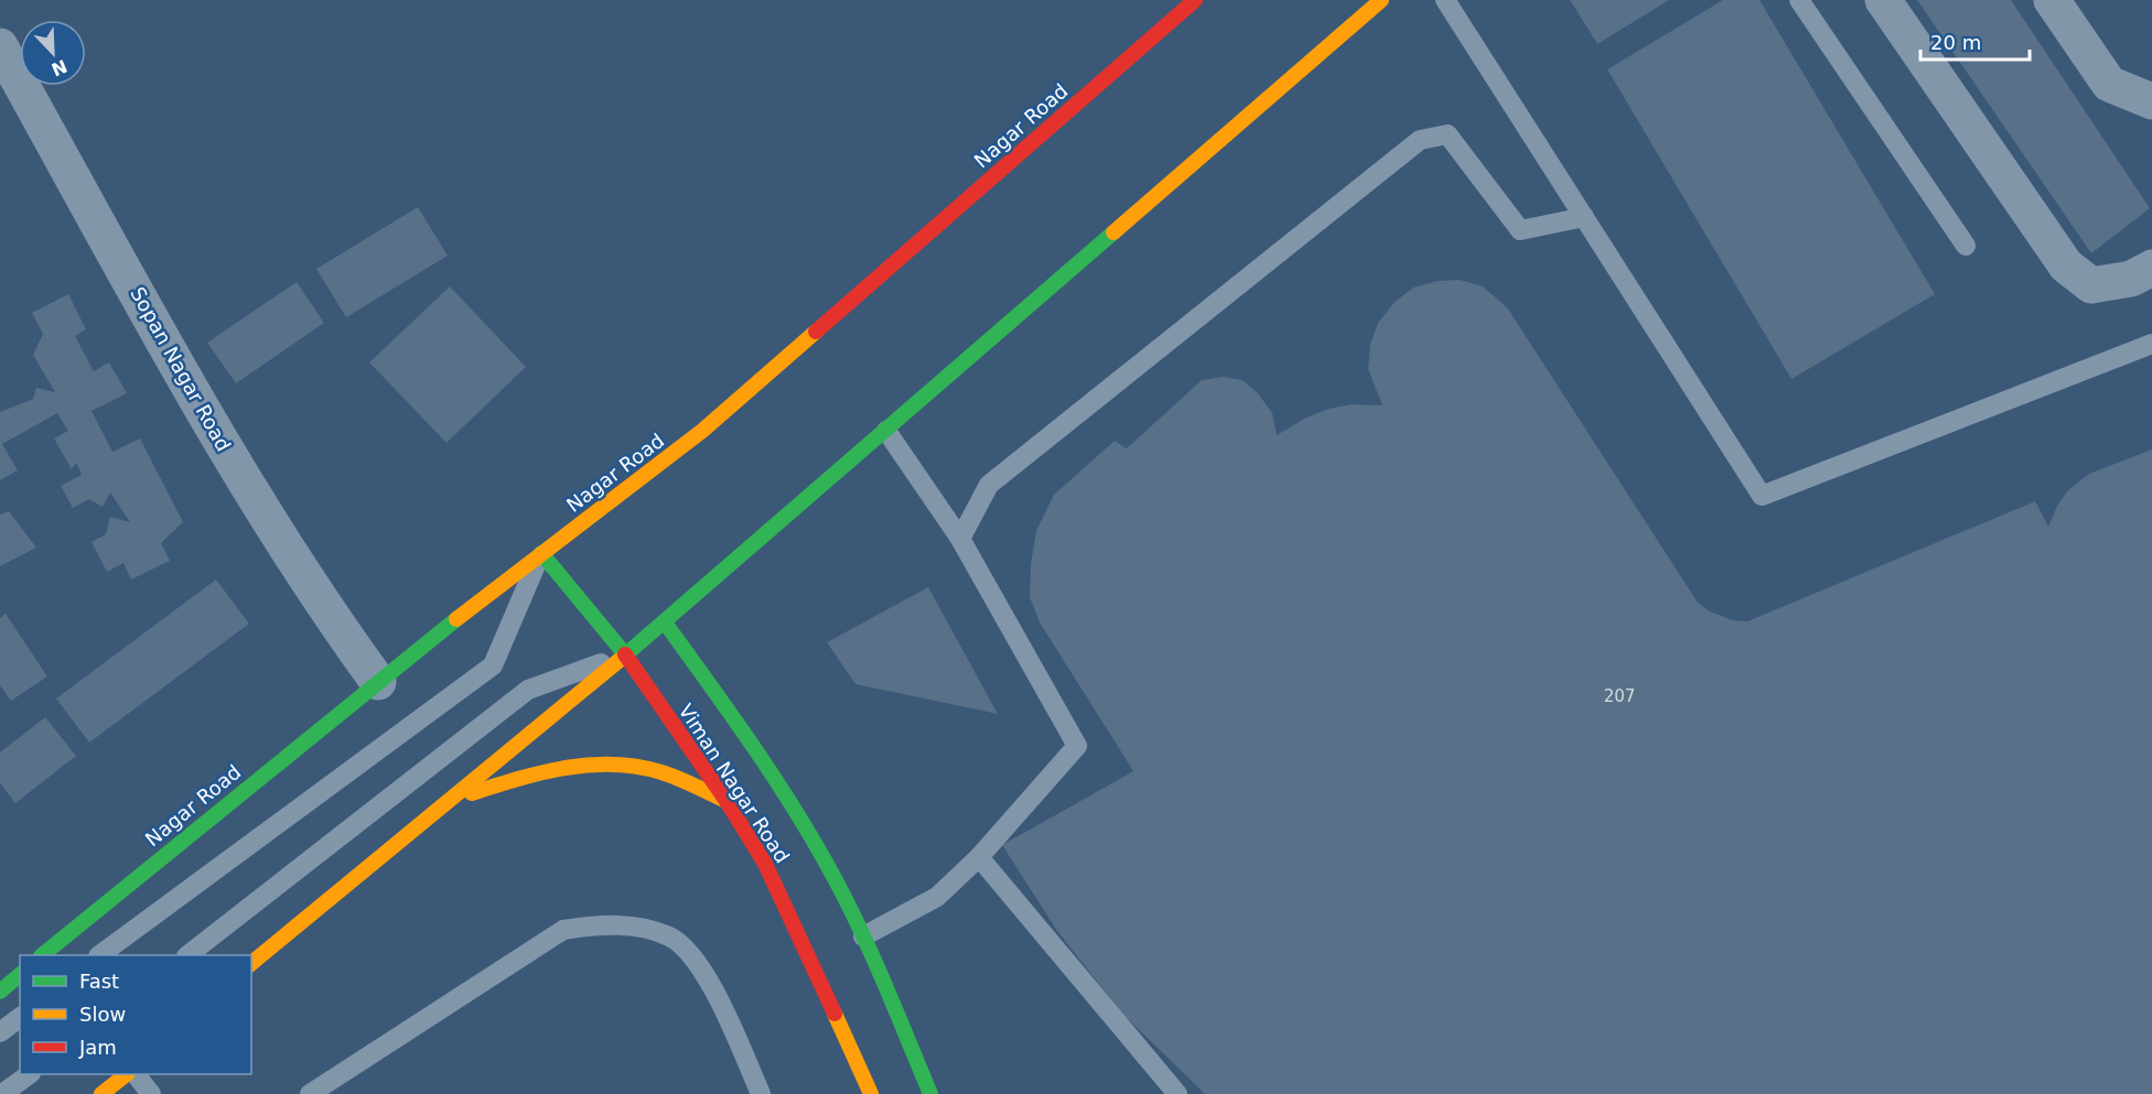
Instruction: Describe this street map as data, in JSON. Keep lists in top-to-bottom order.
{
  "streets": {
    "main road": ["Nagar Road", "Viman Nagar Road"],
    "street": ["Sopan Nagar Road"]
  },
  "crossings": [
    ["Nagar Road", "Sopan Nagar Road"],
    ["Nagar Road", "Viman Nagar Road"]
  ],
  "house_numbers": ["207"],
  "legend": ["Fast", "Slow", "Jam"],
  "scale_bar": "20 m",
  "north": "bottom right"
}
